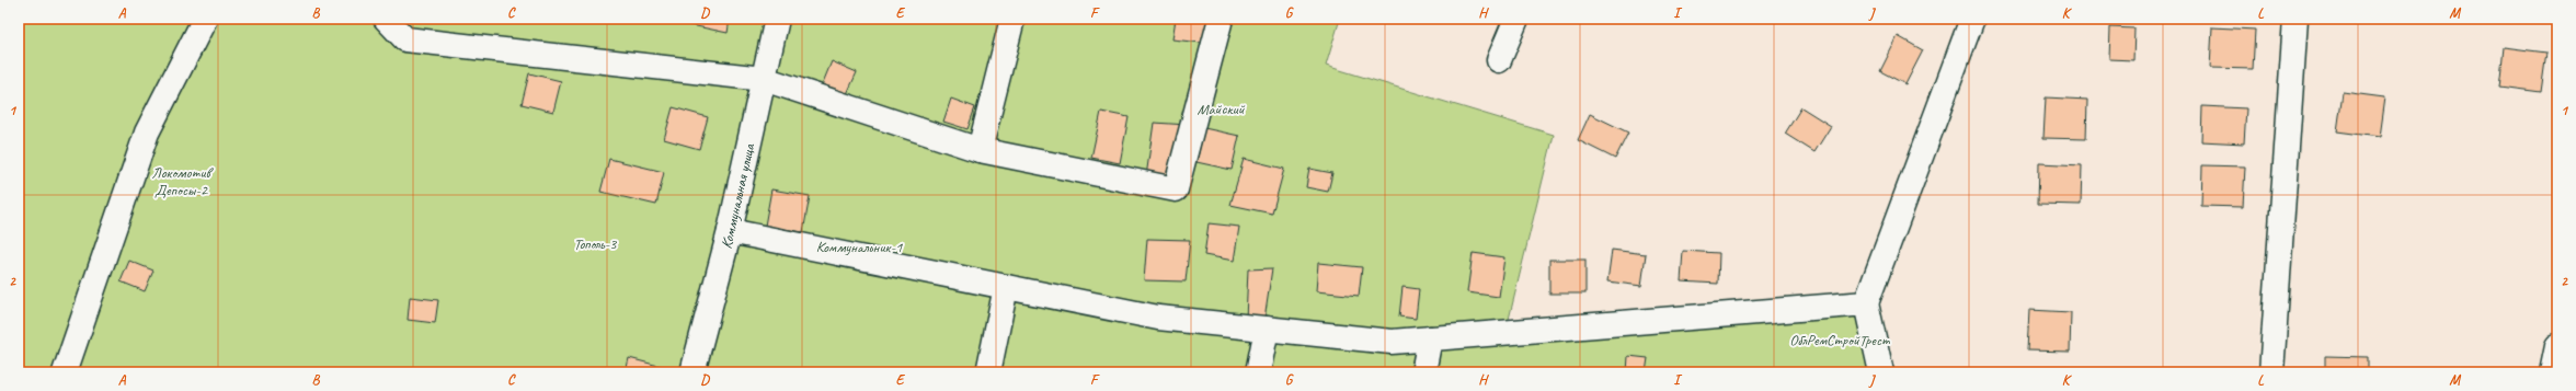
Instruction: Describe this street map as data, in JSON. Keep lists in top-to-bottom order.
{
  "streets": {
    "lane": ["Коммунальная улица"]
  },
  "parks": [
    "Майский",
    "Локомотив Депосы-2",
    "Тополь-3",
    "Коммунальник-1",
    "ОблРемСтройТрест"
  ],
  "grid": {
    "columns": [
      "A",
      "B",
      "C",
      "D",
      "E",
      "F",
      "G",
      "H",
      "I",
      "J",
      "K",
      "L",
      "M"
    ],
    "rows": ["1", "2"]
  }
}
